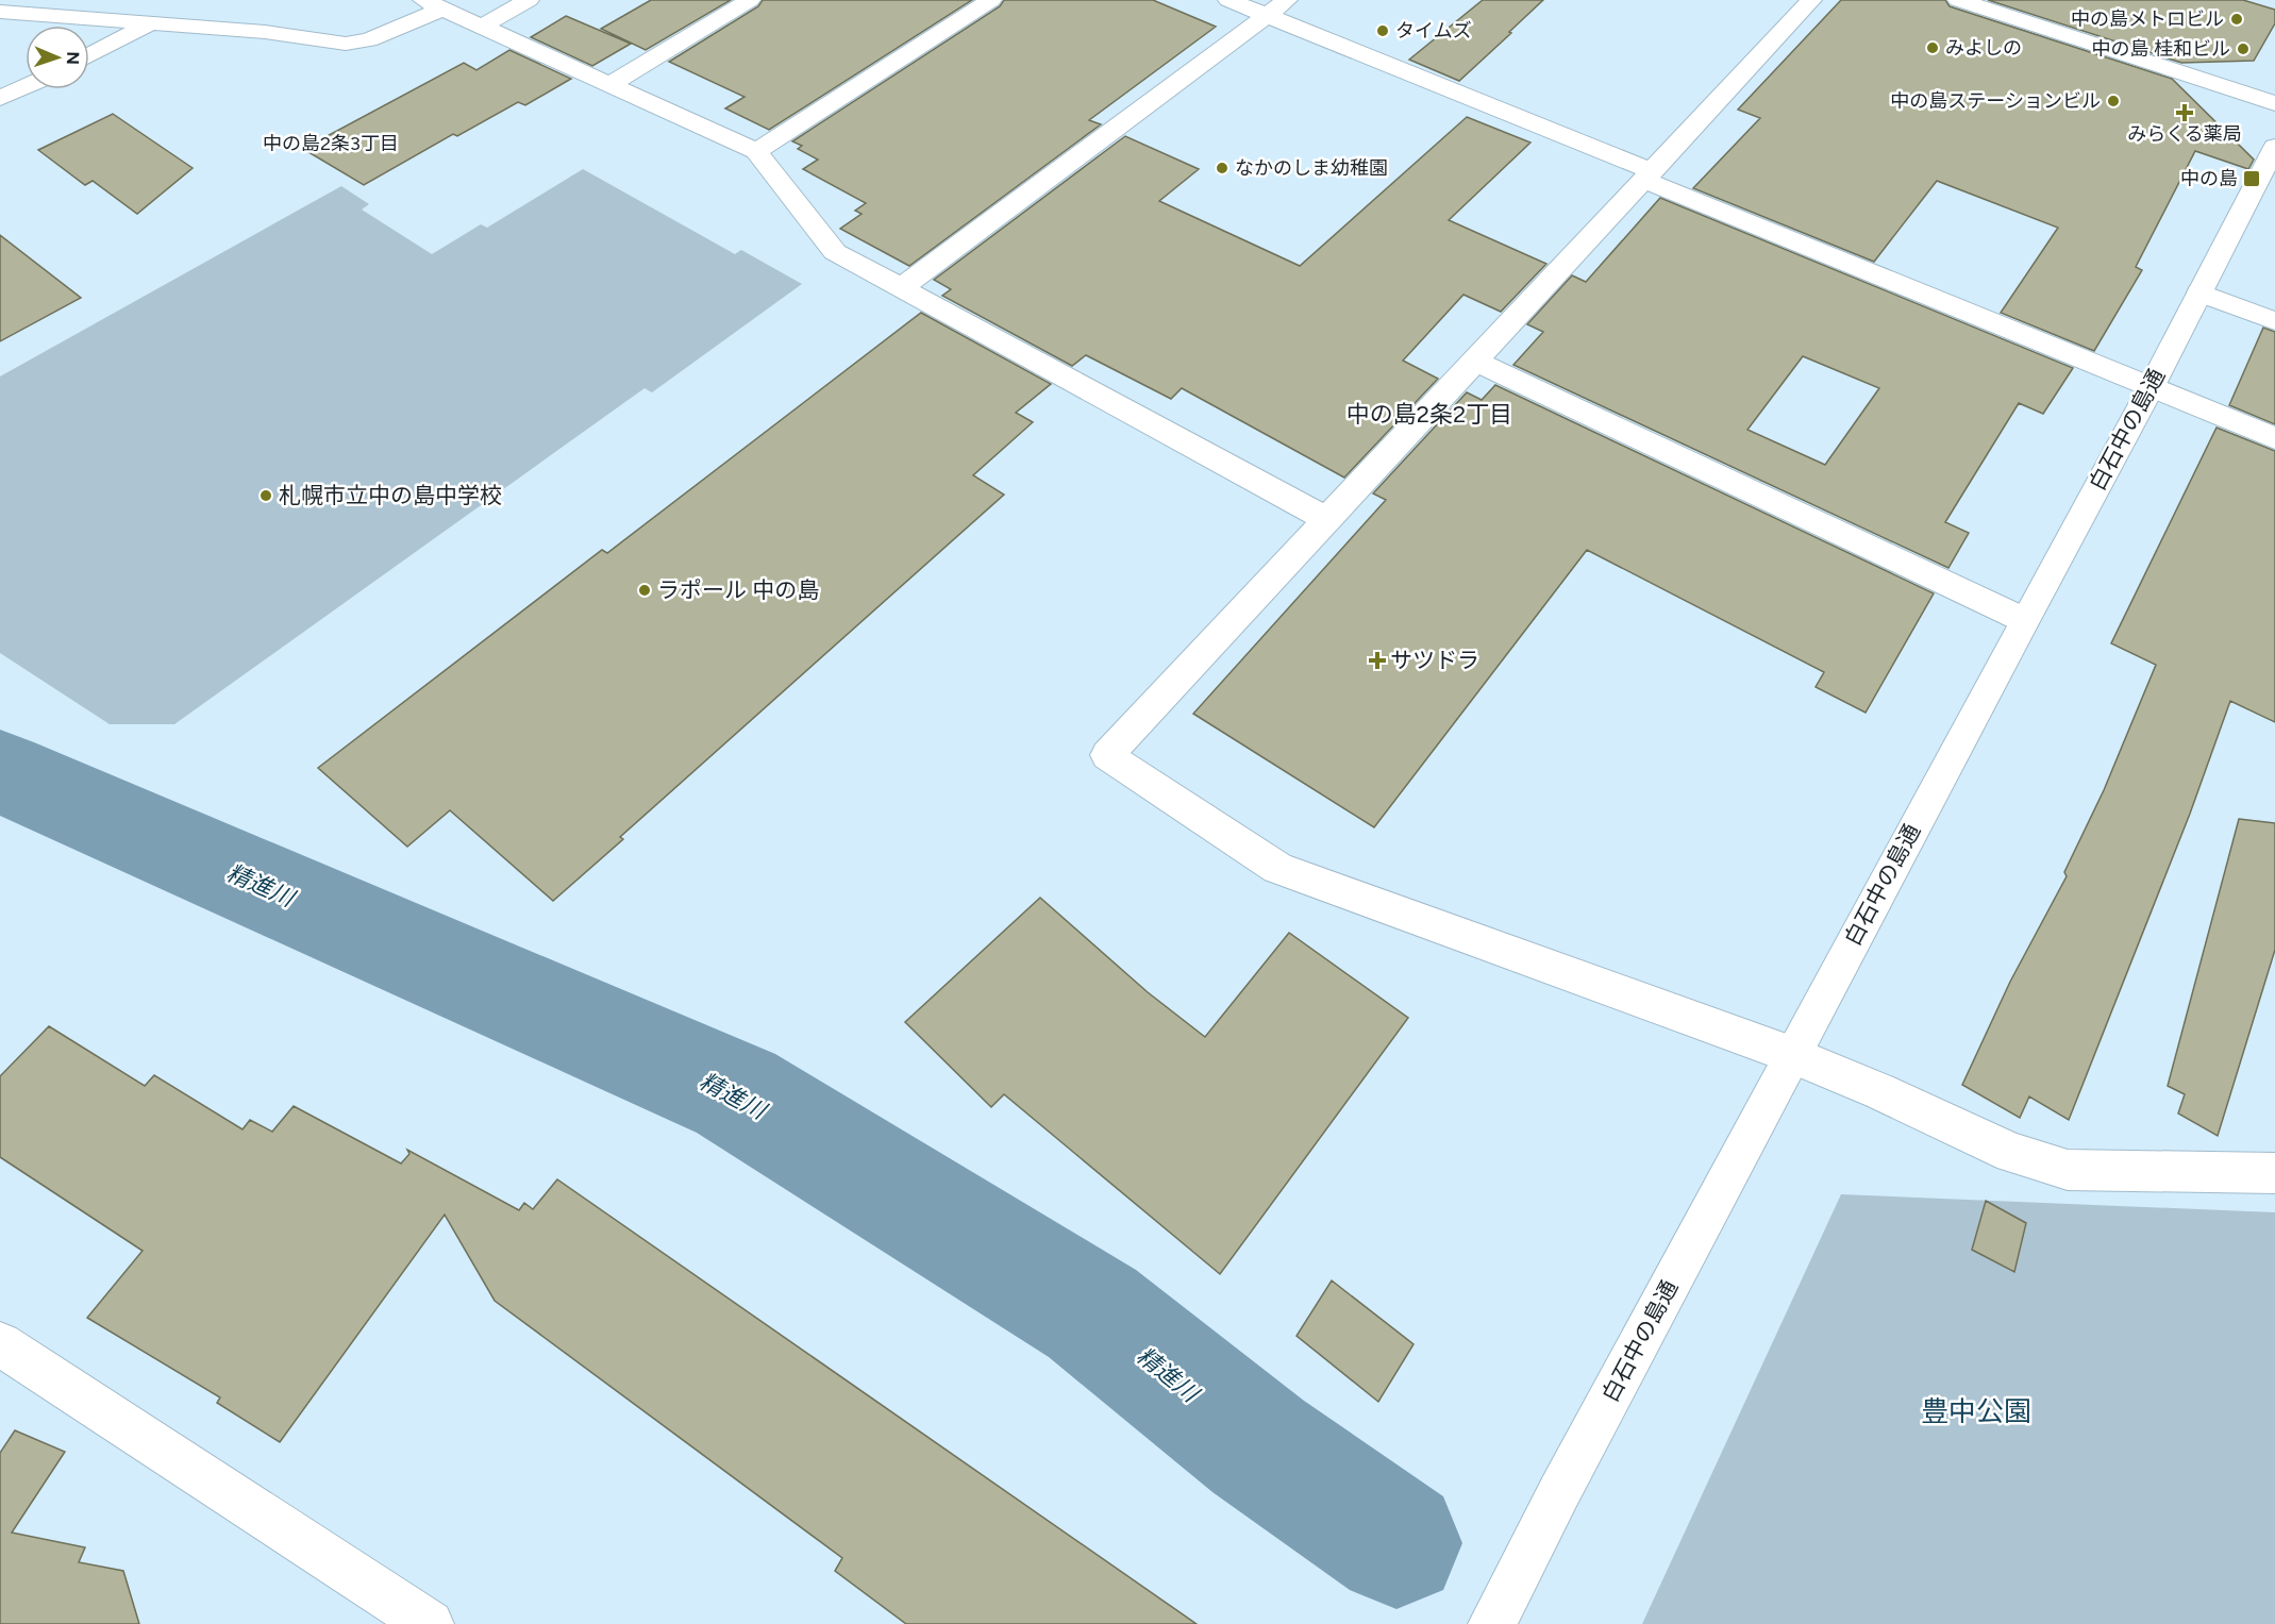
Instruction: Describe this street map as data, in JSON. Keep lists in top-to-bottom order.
{
  "streets": {
    "street": ["白石中の島通"]
  },
  "districts": ["中の島2条3丁目", "中の島2条2丁目"],
  "water": ["精進川"],
  "parks": ["豊中公園"],
  "places": {
    "other": [
      "中の島メトロビル",
      "タイムズ",
      "みよしの",
      "中の島 桂和ビル",
      "中の島ステーションビル",
      "なかのしま幼稚園",
      "札幌市立中の島中学校",
      "ラポール 中の島"
    ],
    "health": ["みらくる薬局", "サツドラ"],
    "transit": ["中の島"]
  },
  "north": "right"
}
